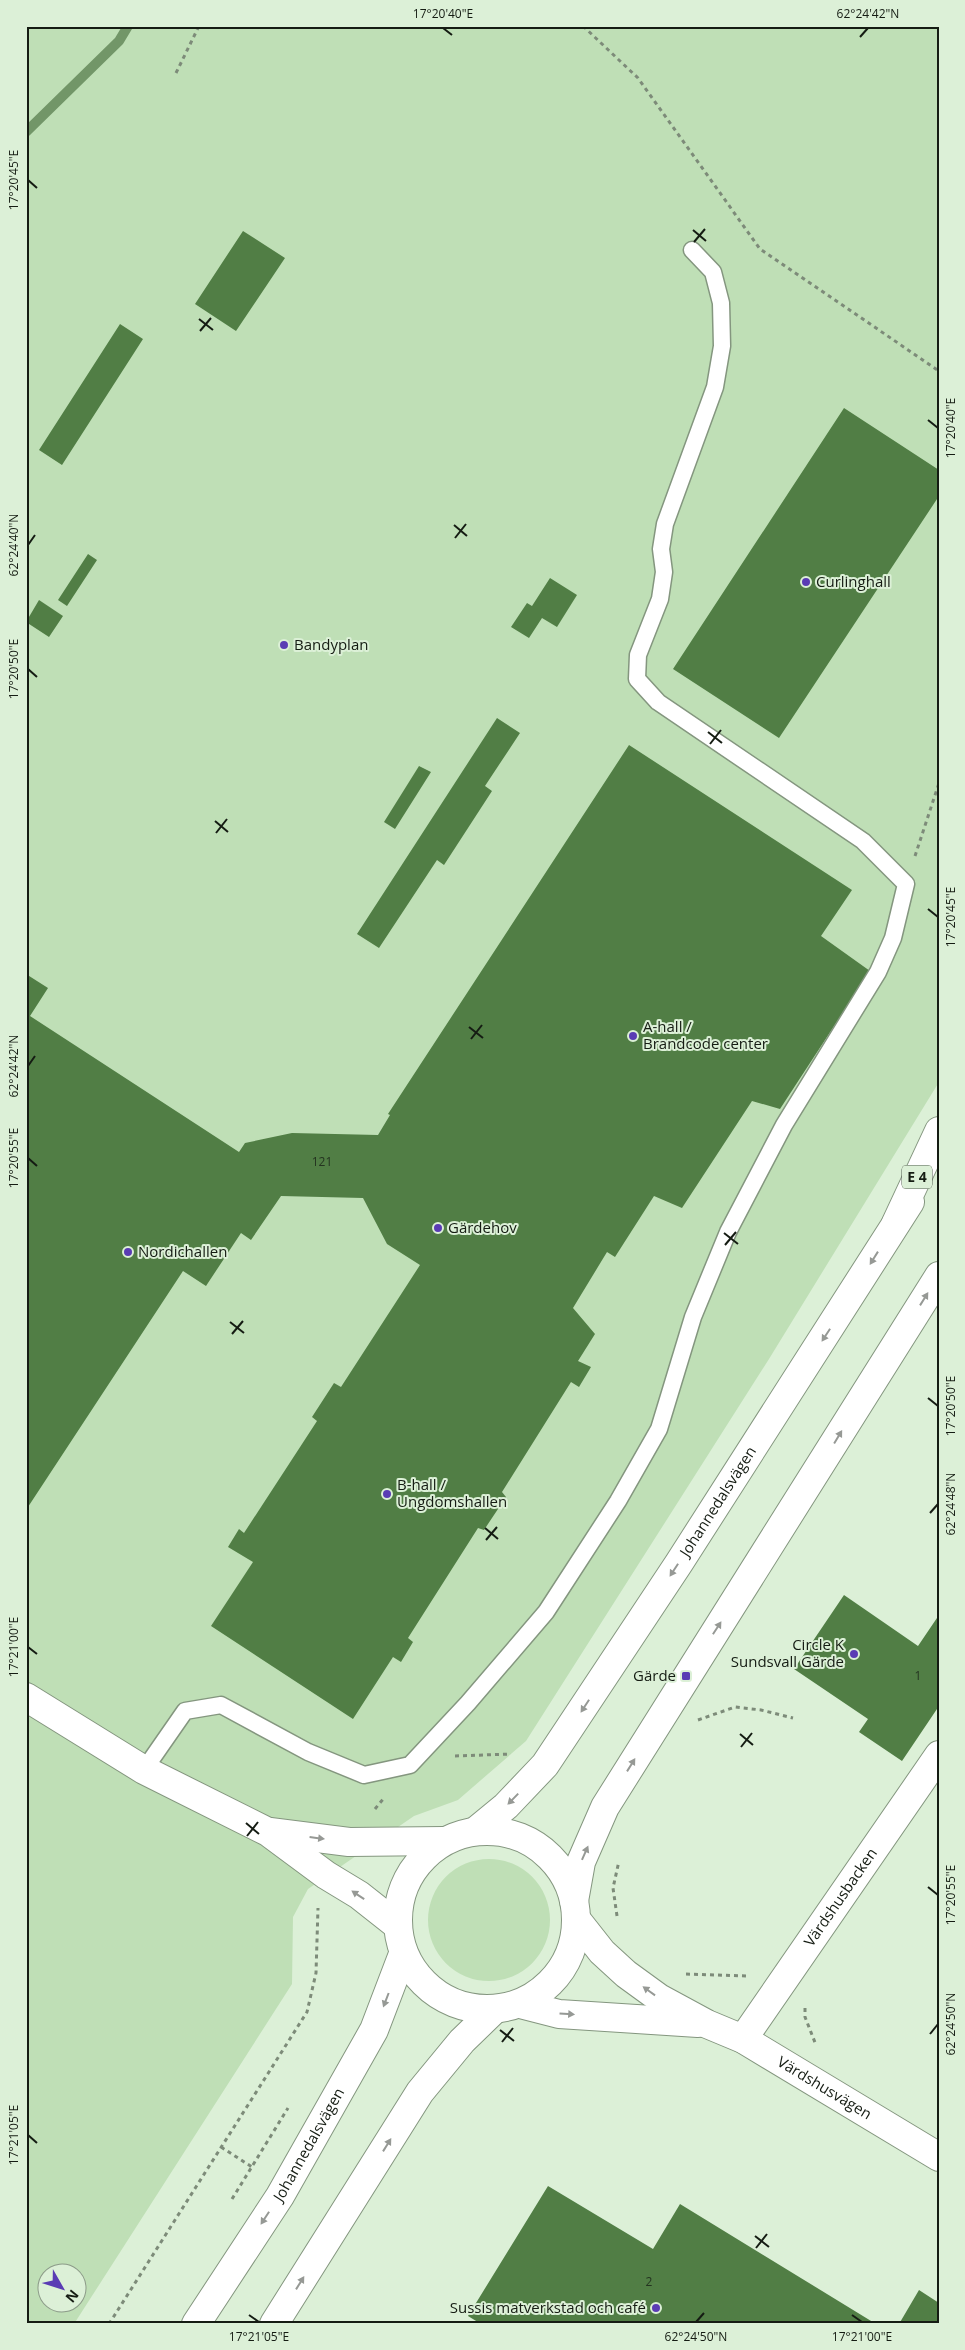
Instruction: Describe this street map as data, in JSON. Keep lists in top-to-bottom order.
{
  "streets": {
    "main road": [
      "E 4",
      "Johannedalsvägen",
      "Värdshusbacken",
      "Värdshusvägen"
    ]
  },
  "crossings": [
    ["E 4", "Johannedalsvägen"],
    ["Johannedalsvägen", "Värdshusvägen"],
    ["Värdshusbacken", "Värdshusvägen"]
  ],
  "places": {
    "other": [
      "Curlinghall",
      "Bandyplan",
      "A-hall / Brandcode center",
      "Gärdehov",
      "Nordichallen",
      "B-hall / Ungdomshallen",
      "Circle K Sundsvall Gärde",
      "Sussis matverkstad och café"
    ],
    "transit": ["Gärde"]
  },
  "house_numbers": ["121", "1", "2"],
  "north": "bottom right",
  "coordinates": [
    "17°20'40\"E",
    "62°24'42\"N",
    "17°20'45\"E",
    "62°24'40\"N",
    "17°20'50\"E",
    "17°20'55\"E",
    "62°24'48\"N",
    "17°21'00\"E",
    "62°24'50\"N",
    "17°21'05\"E"
  ]
}
